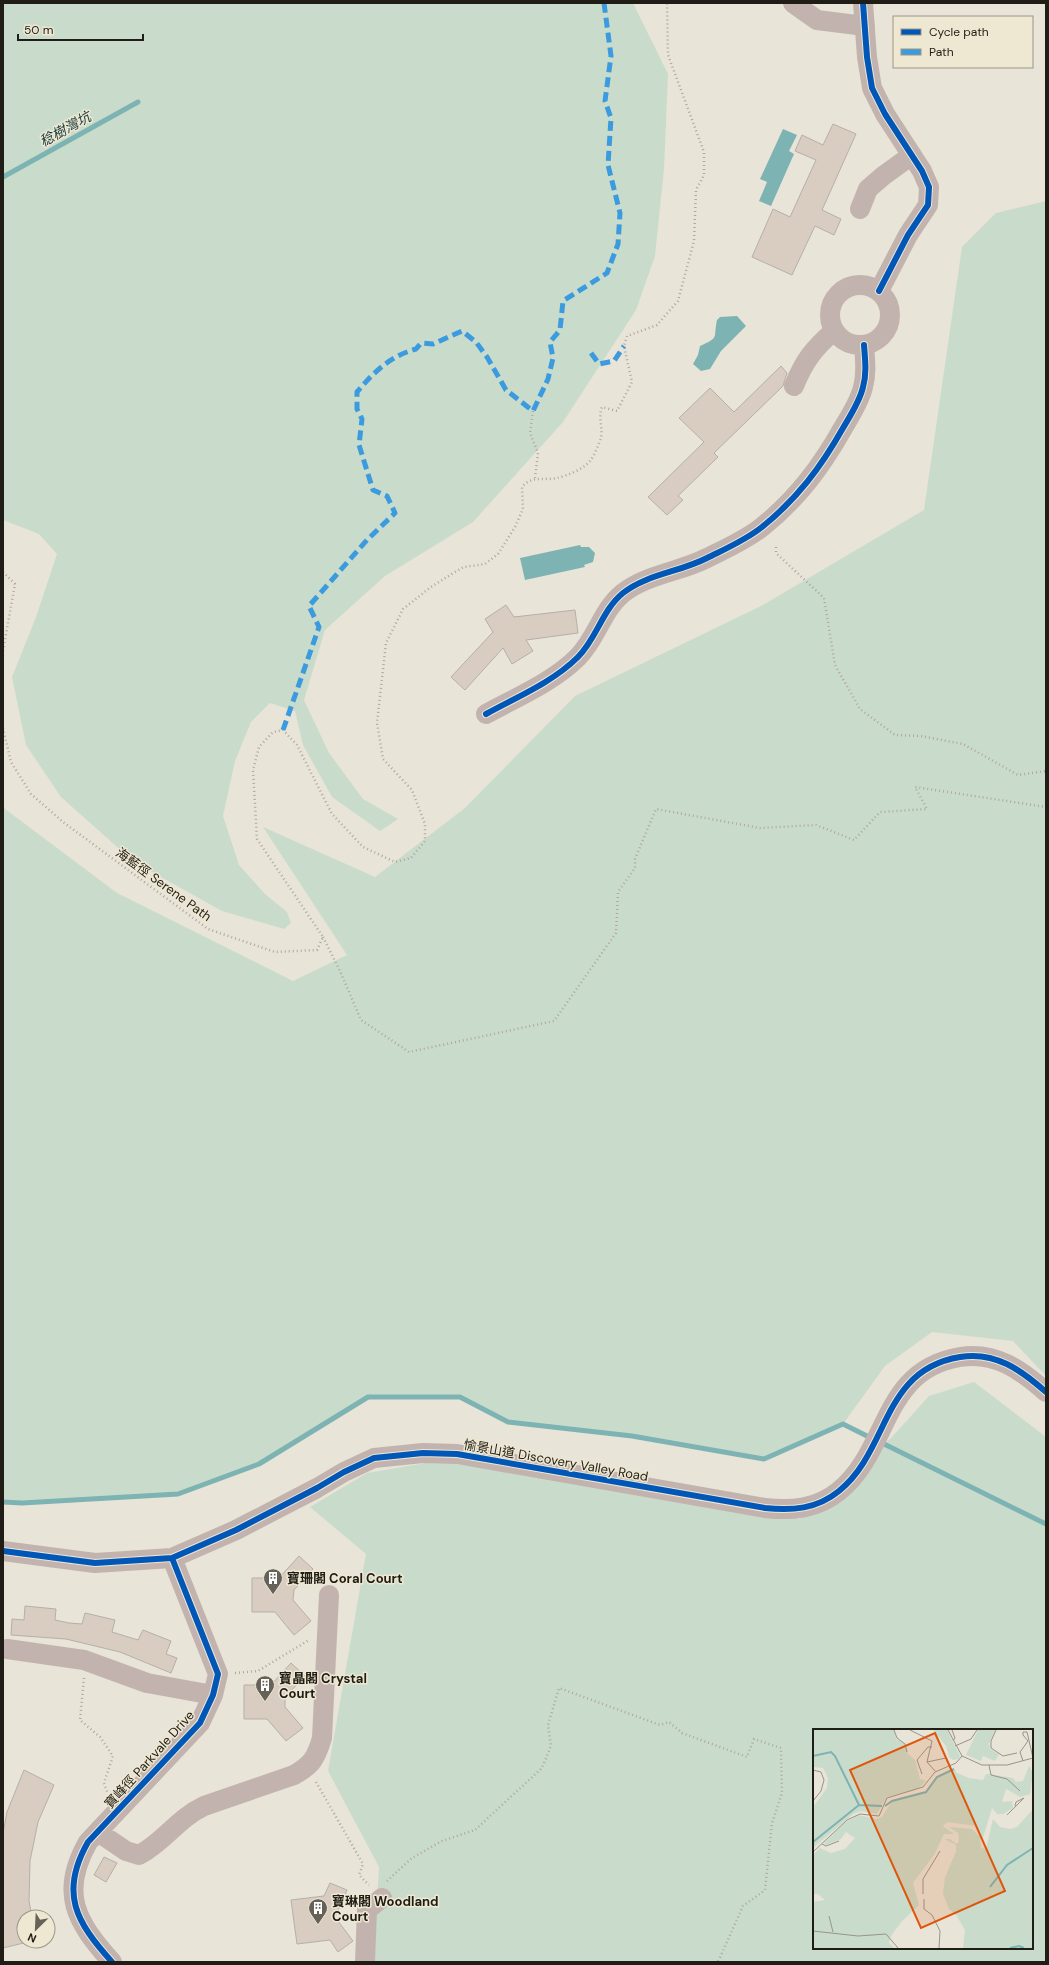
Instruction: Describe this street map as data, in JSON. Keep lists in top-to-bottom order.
{
  "streets": {
    "street": ["愉景山道 Discovery Valley Road", "寶峰徑 Parkvale Drive"],
    "path": ["海藍徑 Serene Path"]
  },
  "water": ["稔樹灣坑"],
  "places": {
    "building": ["寶珊閣 Coral Court", "寶晶閣 Crystal Court", "寶琳閣 Woodland Court"]
  },
  "legend": ["Cycle path", "Path"],
  "scale_bar": "50 m",
  "north": "bottom left"
}
